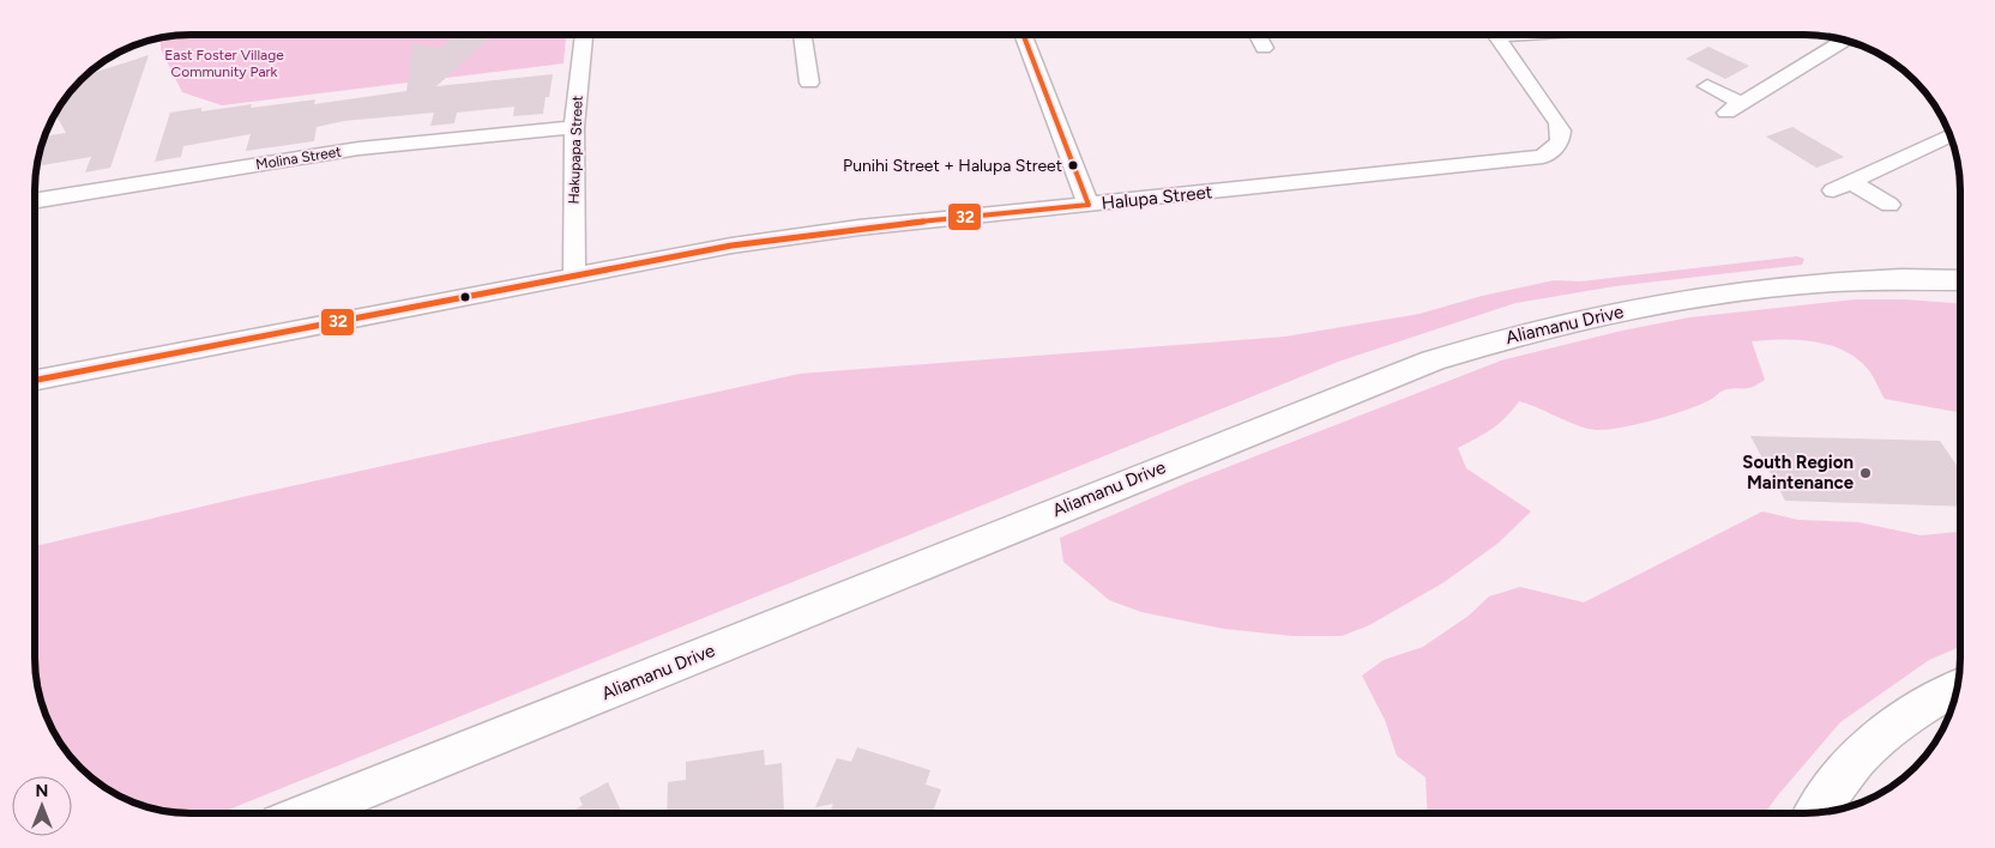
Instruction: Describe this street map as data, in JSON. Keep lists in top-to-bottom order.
{
  "streets": {
    "street": [
      "Hakupapa Street",
      "Molina Street",
      "Halupa Street",
      "Aliamanu Drive"
    ]
  },
  "crossings": [
    ["Hakupapa Street", "Molina Street"],
    ["Hakupapa Street", "Halupa Street"]
  ],
  "parks": ["East Foster Village Community Park"],
  "places": ["Punihi Street + Halupa Street", "South Region Maintenance"],
  "lines": ["transit line 32"],
  "north": "top"
}
